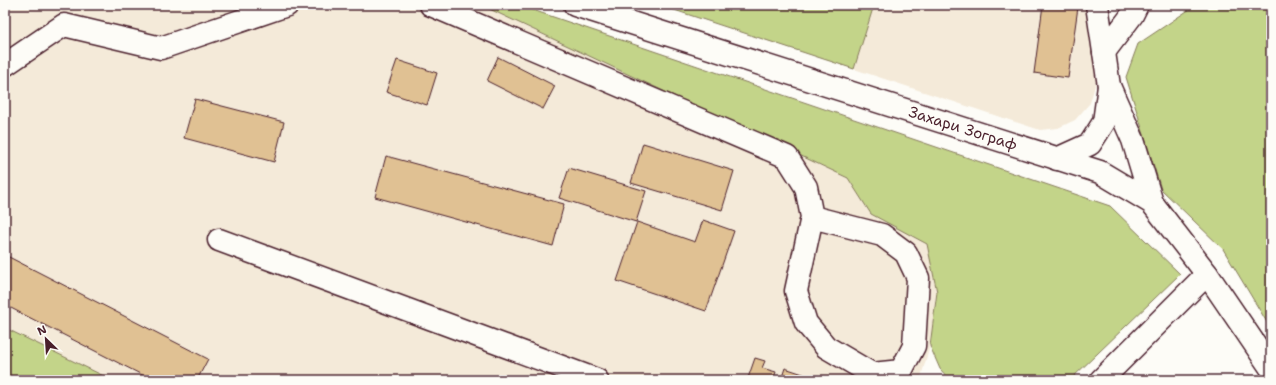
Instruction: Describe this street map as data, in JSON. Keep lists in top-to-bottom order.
{
  "streets": {
    "street": ["Захари Зограф"]
  },
  "north": "top left"
}
